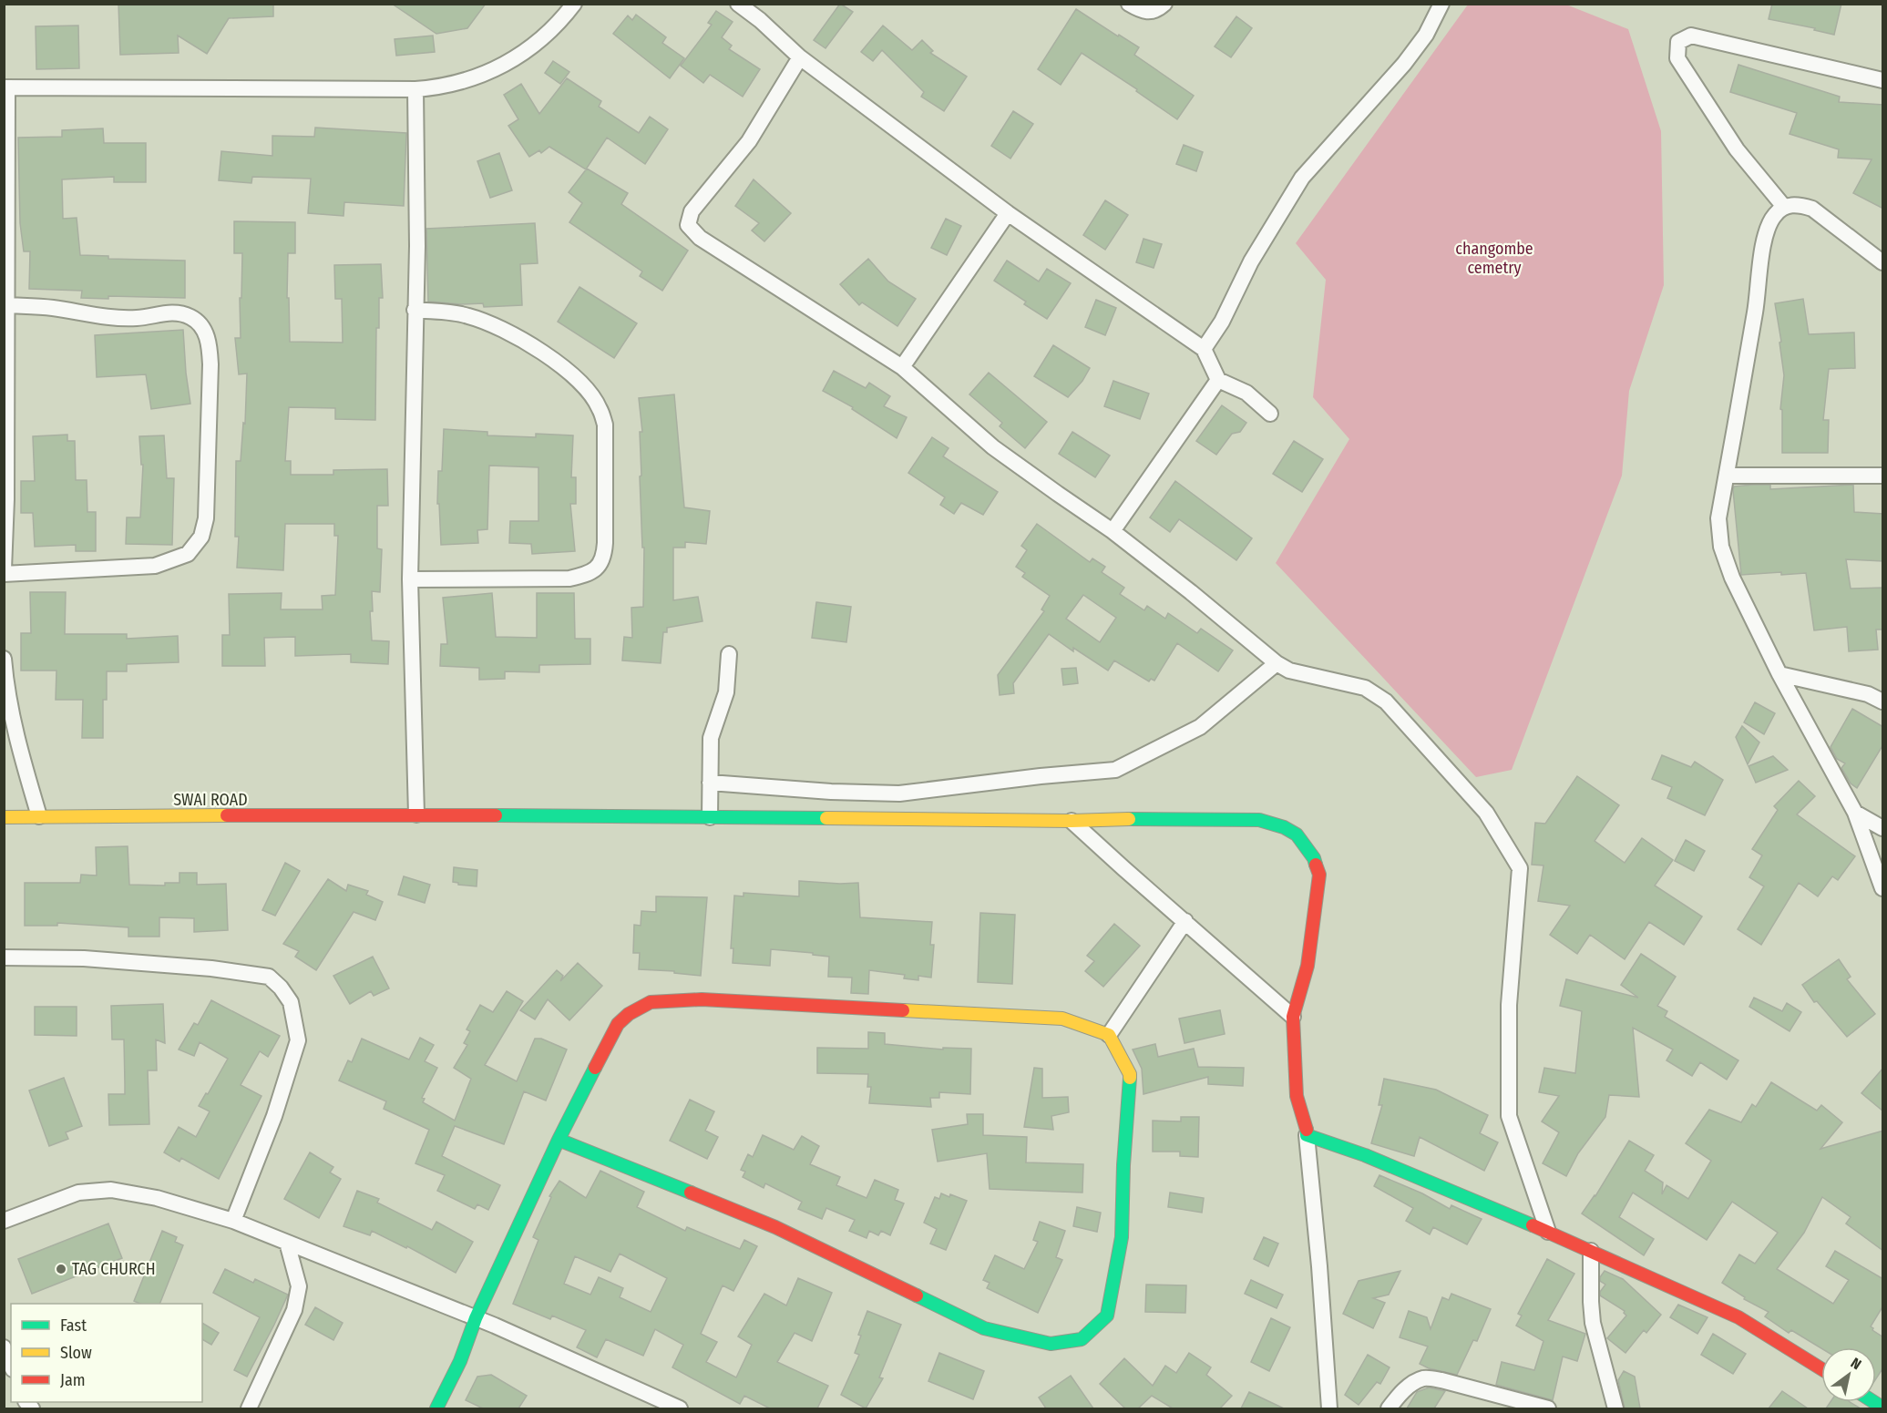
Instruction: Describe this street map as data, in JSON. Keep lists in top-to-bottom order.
{
  "streets": {
    "street": ["SWAI ROAD"]
  },
  "parks": ["changombe cemetry"],
  "places": ["TAG CHURCH"],
  "legend": ["Fast", "Slow", "Jam"],
  "north": "top right"
}
